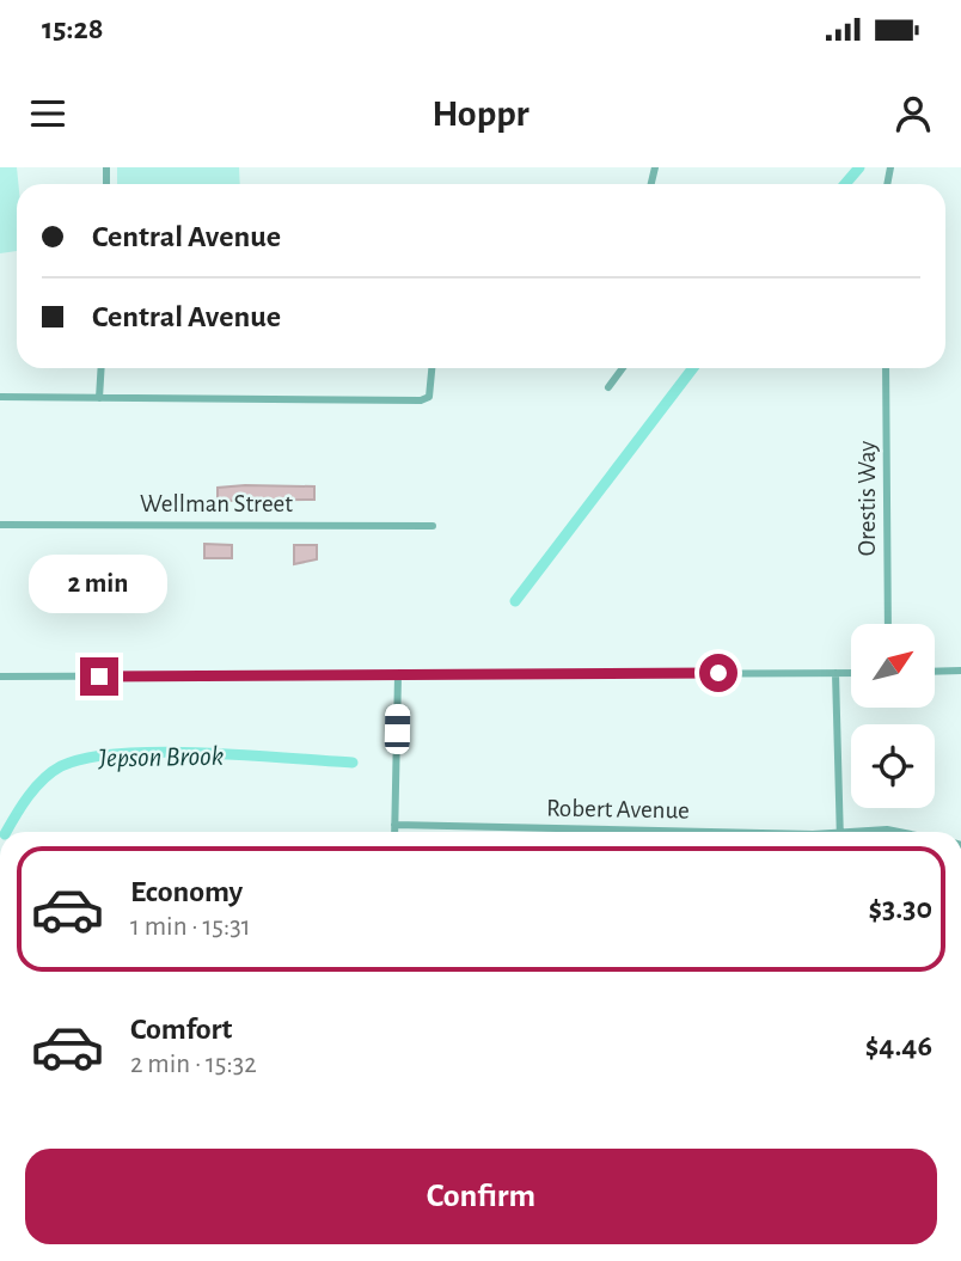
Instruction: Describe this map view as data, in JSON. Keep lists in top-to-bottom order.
{
  "streets": {
    "street": ["Orestis Way", "Wellman Street", "Robert Avenue"]
  },
  "water": ["Jepson Brook"],
  "north": "top right",
  "page": {
    "status": "15:28",
    "header": "Hoppr",
    "banner": ["Central Avenue", "Central Avenue"],
    "bubble": "2 min",
    "list": [
      {
        "name": "Economy",
        "note": "1 min · 15:31",
        "value": "$3.30"
      },
      {
        "name": "Comfort",
        "note": "2 min · 15:32",
        "value": "$4.46"
      }
    ],
    "buttons": "Confirm"
  }
}
